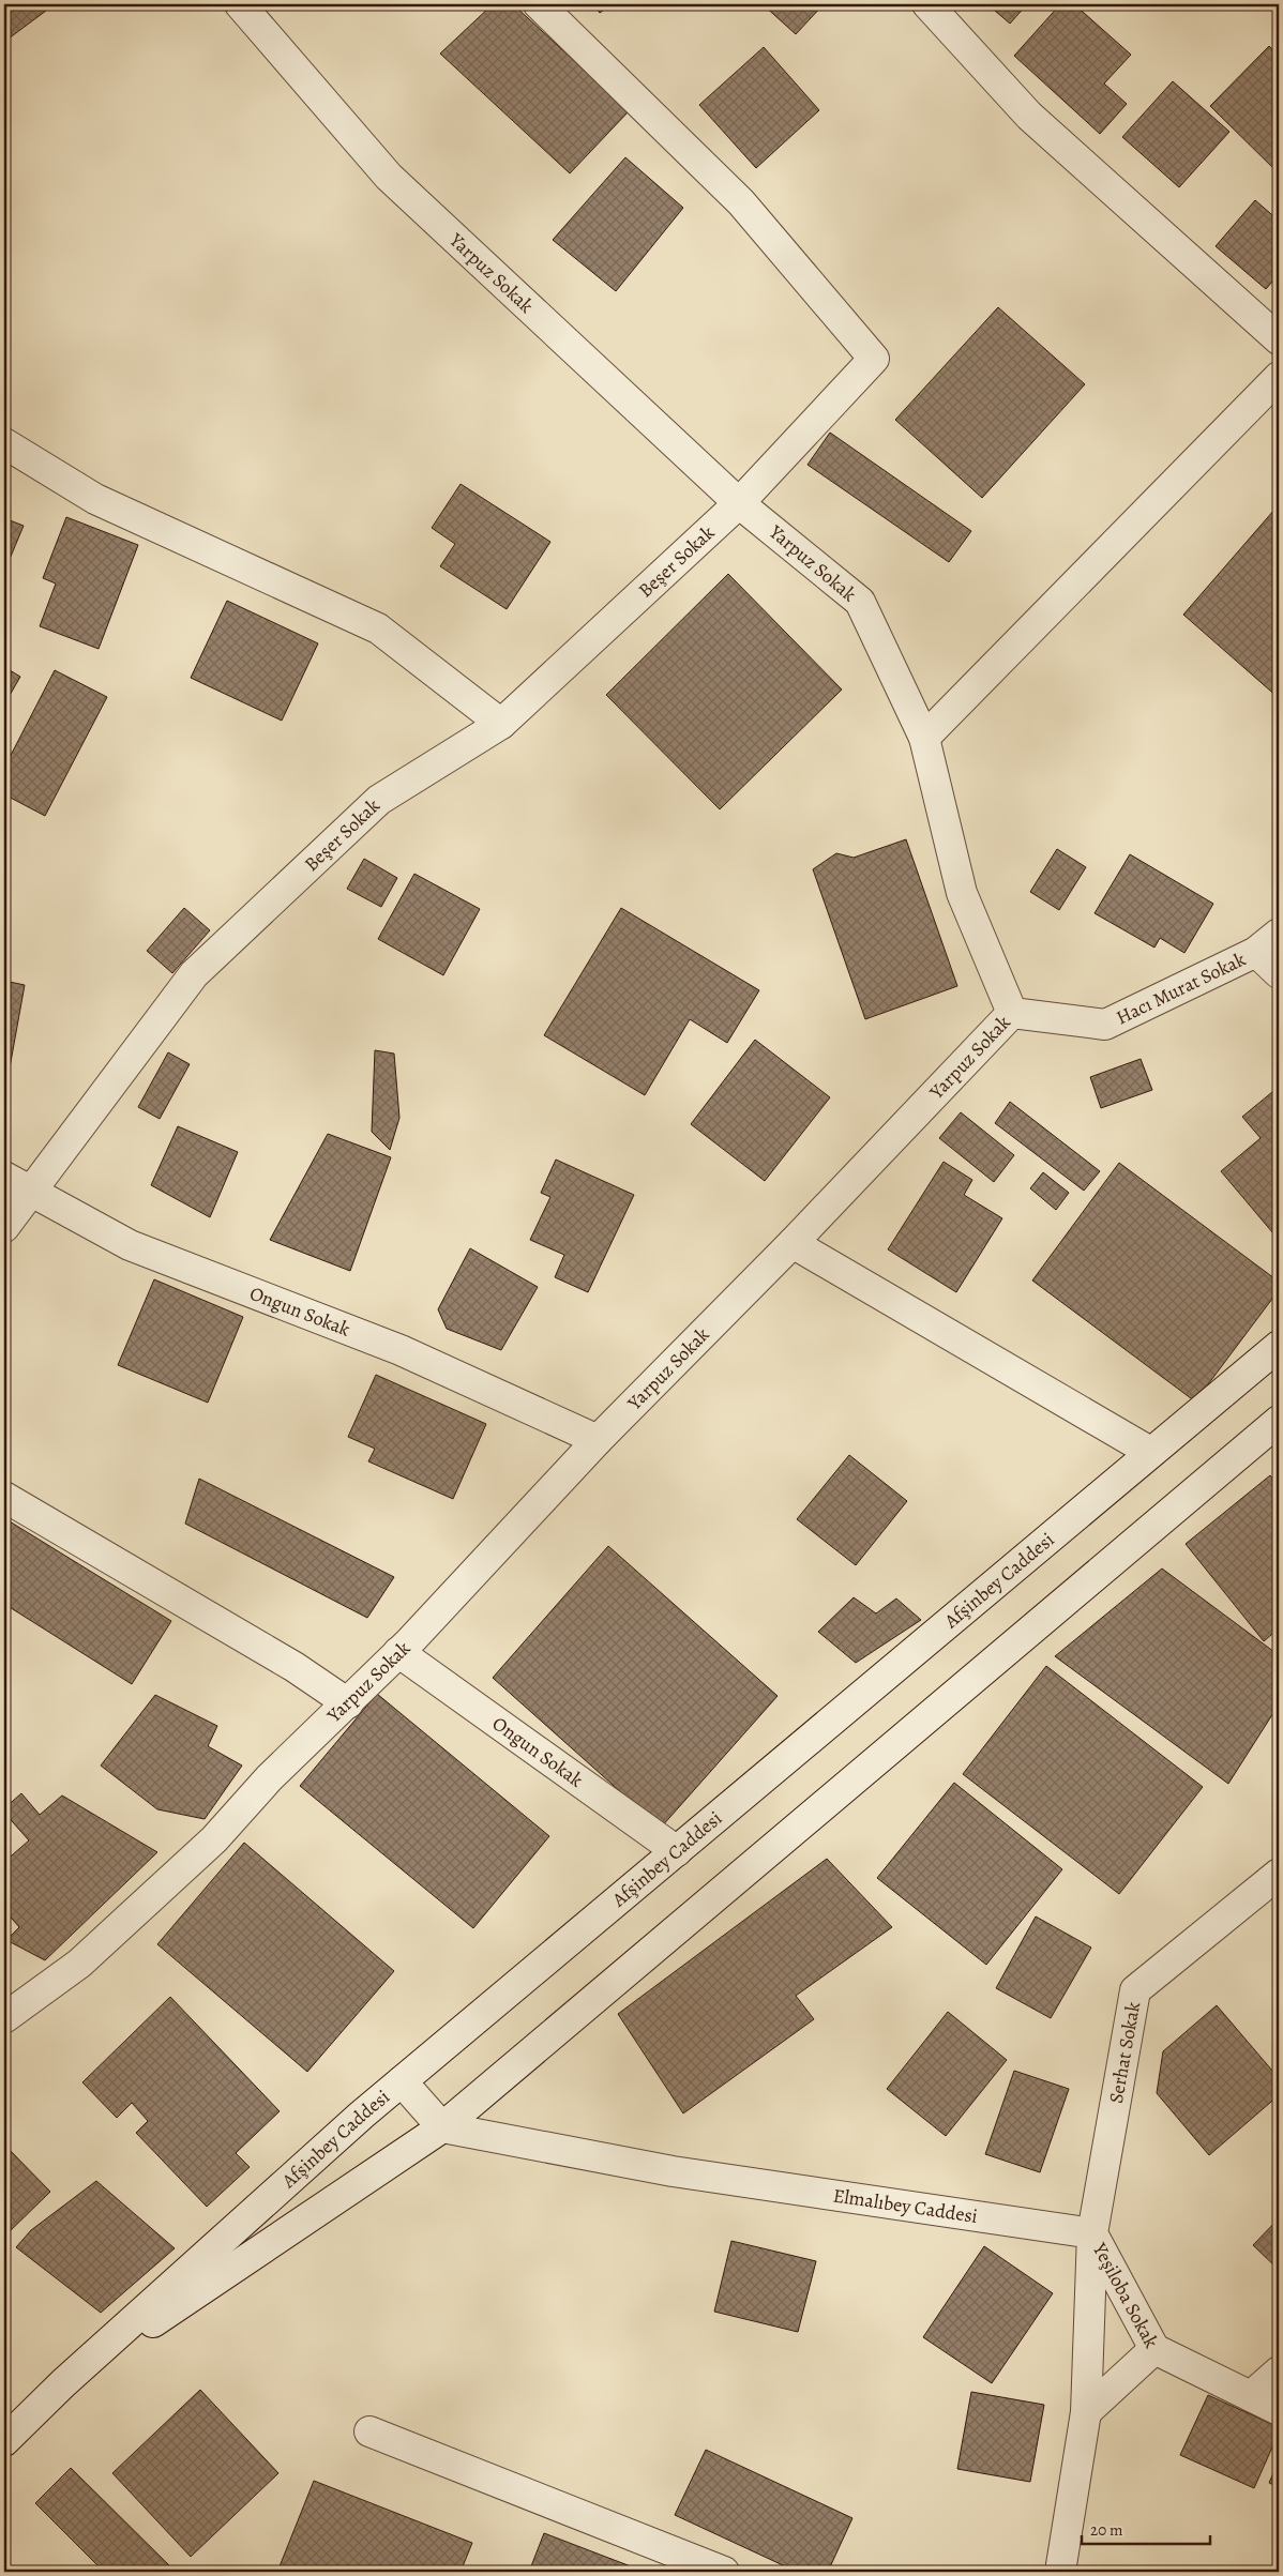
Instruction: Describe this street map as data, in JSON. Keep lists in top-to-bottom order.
{
  "streets": {
    "street": [
      "Yarpuz Sokak",
      "Beşer Sokak",
      "Hacı Murat Sokak",
      "Ongun Sokak",
      "Afşinbey Caddesi",
      "Serhat Sokak",
      "Elmalıbey Caddesi",
      "Yeşiloba Sokak"
    ]
  },
  "crossings": [
    ["Yarpuz Sokak", "Beşer Sokak"],
    ["Yarpuz Sokak", "Hacı Murat Sokak"],
    ["Yarpuz Sokak", "Ongun Sokak"],
    ["Beşer Sokak", "Ongun Sokak"],
    ["Ongun Sokak", "Afşinbey Caddesi"],
    ["Afşinbey Caddesi", "Elmalıbey Caddesi"],
    ["Serhat Sokak", "Elmalıbey Caddesi"],
    ["Serhat Sokak", "Yeşiloba Sokak"],
    ["Elmalıbey Caddesi", "Yeşiloba Sokak"]
  ],
  "scale_bar": "20 m"
}
